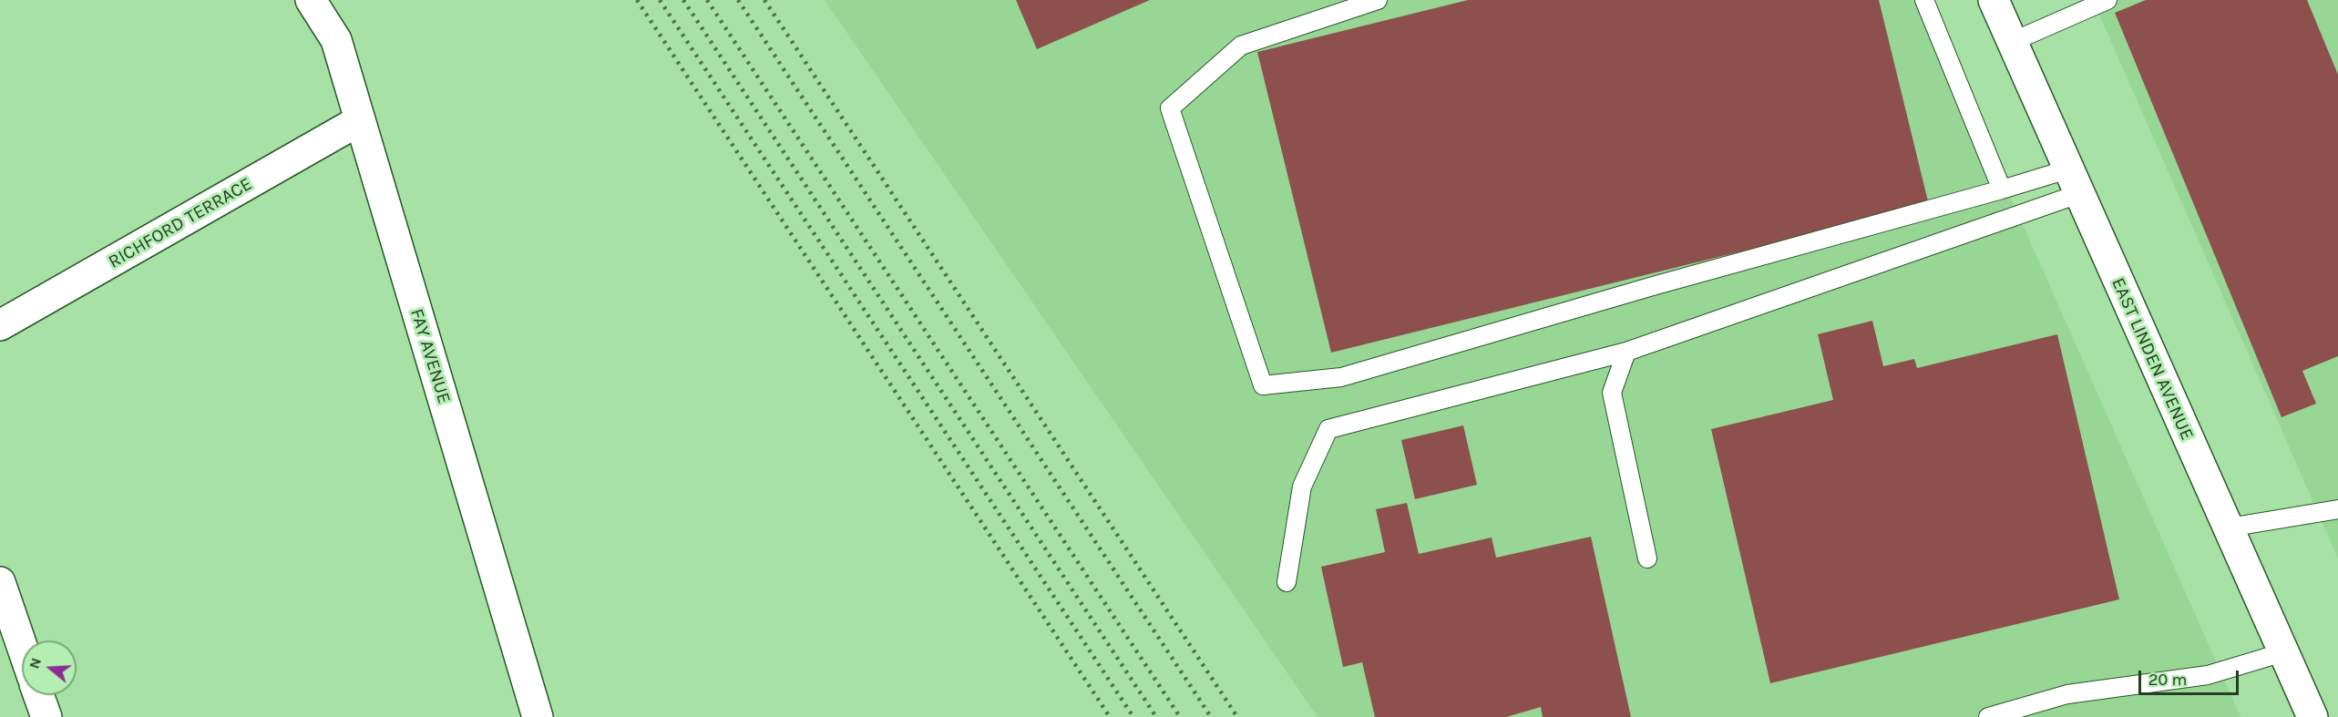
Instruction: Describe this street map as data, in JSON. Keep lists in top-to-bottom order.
{
  "streets": {
    "street": ["RICHFORD TERRACE", "FAY AVENUE", "EAST LINDEN AVENUE"]
  },
  "crossings": [
    ["RICHFORD TERRACE", "FAY AVENUE"]
  ],
  "scale_bar": "20 m",
  "north": "left"
}
